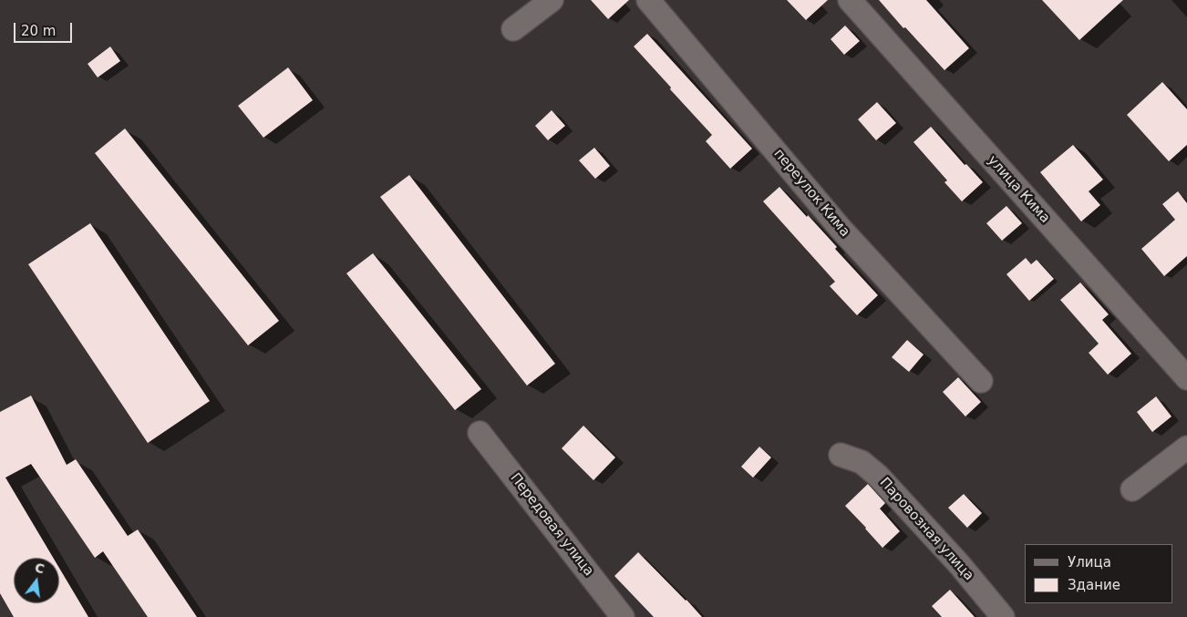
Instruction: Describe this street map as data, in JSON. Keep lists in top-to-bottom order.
{
  "streets": {
    "street": [
      "улица Кима",
      "переулок Кима",
      "Передовая улица",
      "Паровозная улица"
    ]
  },
  "legend": ["Улица", "Здание"],
  "scale_bar": "20 m",
  "north": "top"
}
